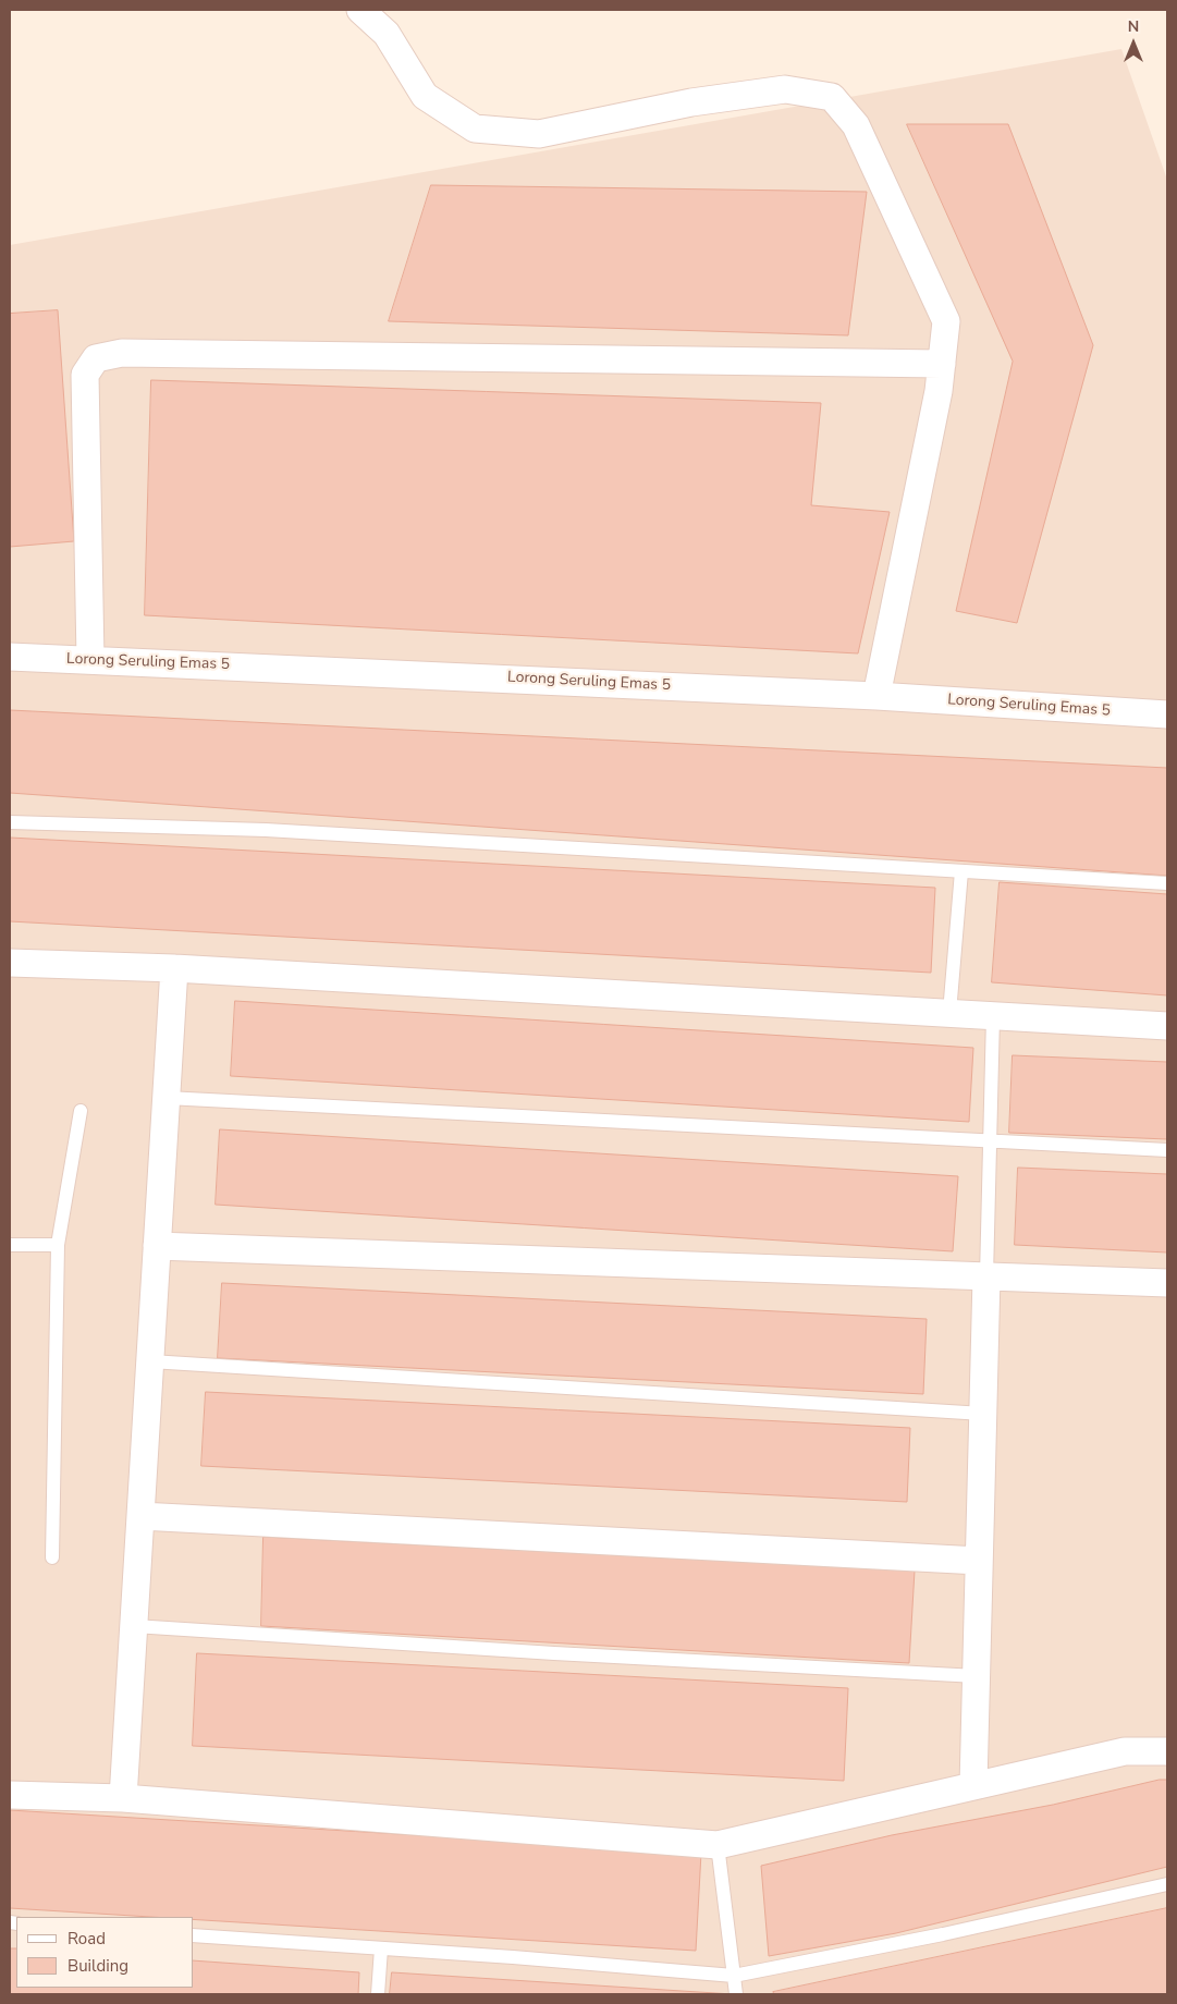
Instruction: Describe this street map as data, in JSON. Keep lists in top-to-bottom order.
{
  "streets": {
    "street": ["Lorong Seruling Emas 5"]
  },
  "legend": ["Road", "Building"],
  "north": "top"
}
